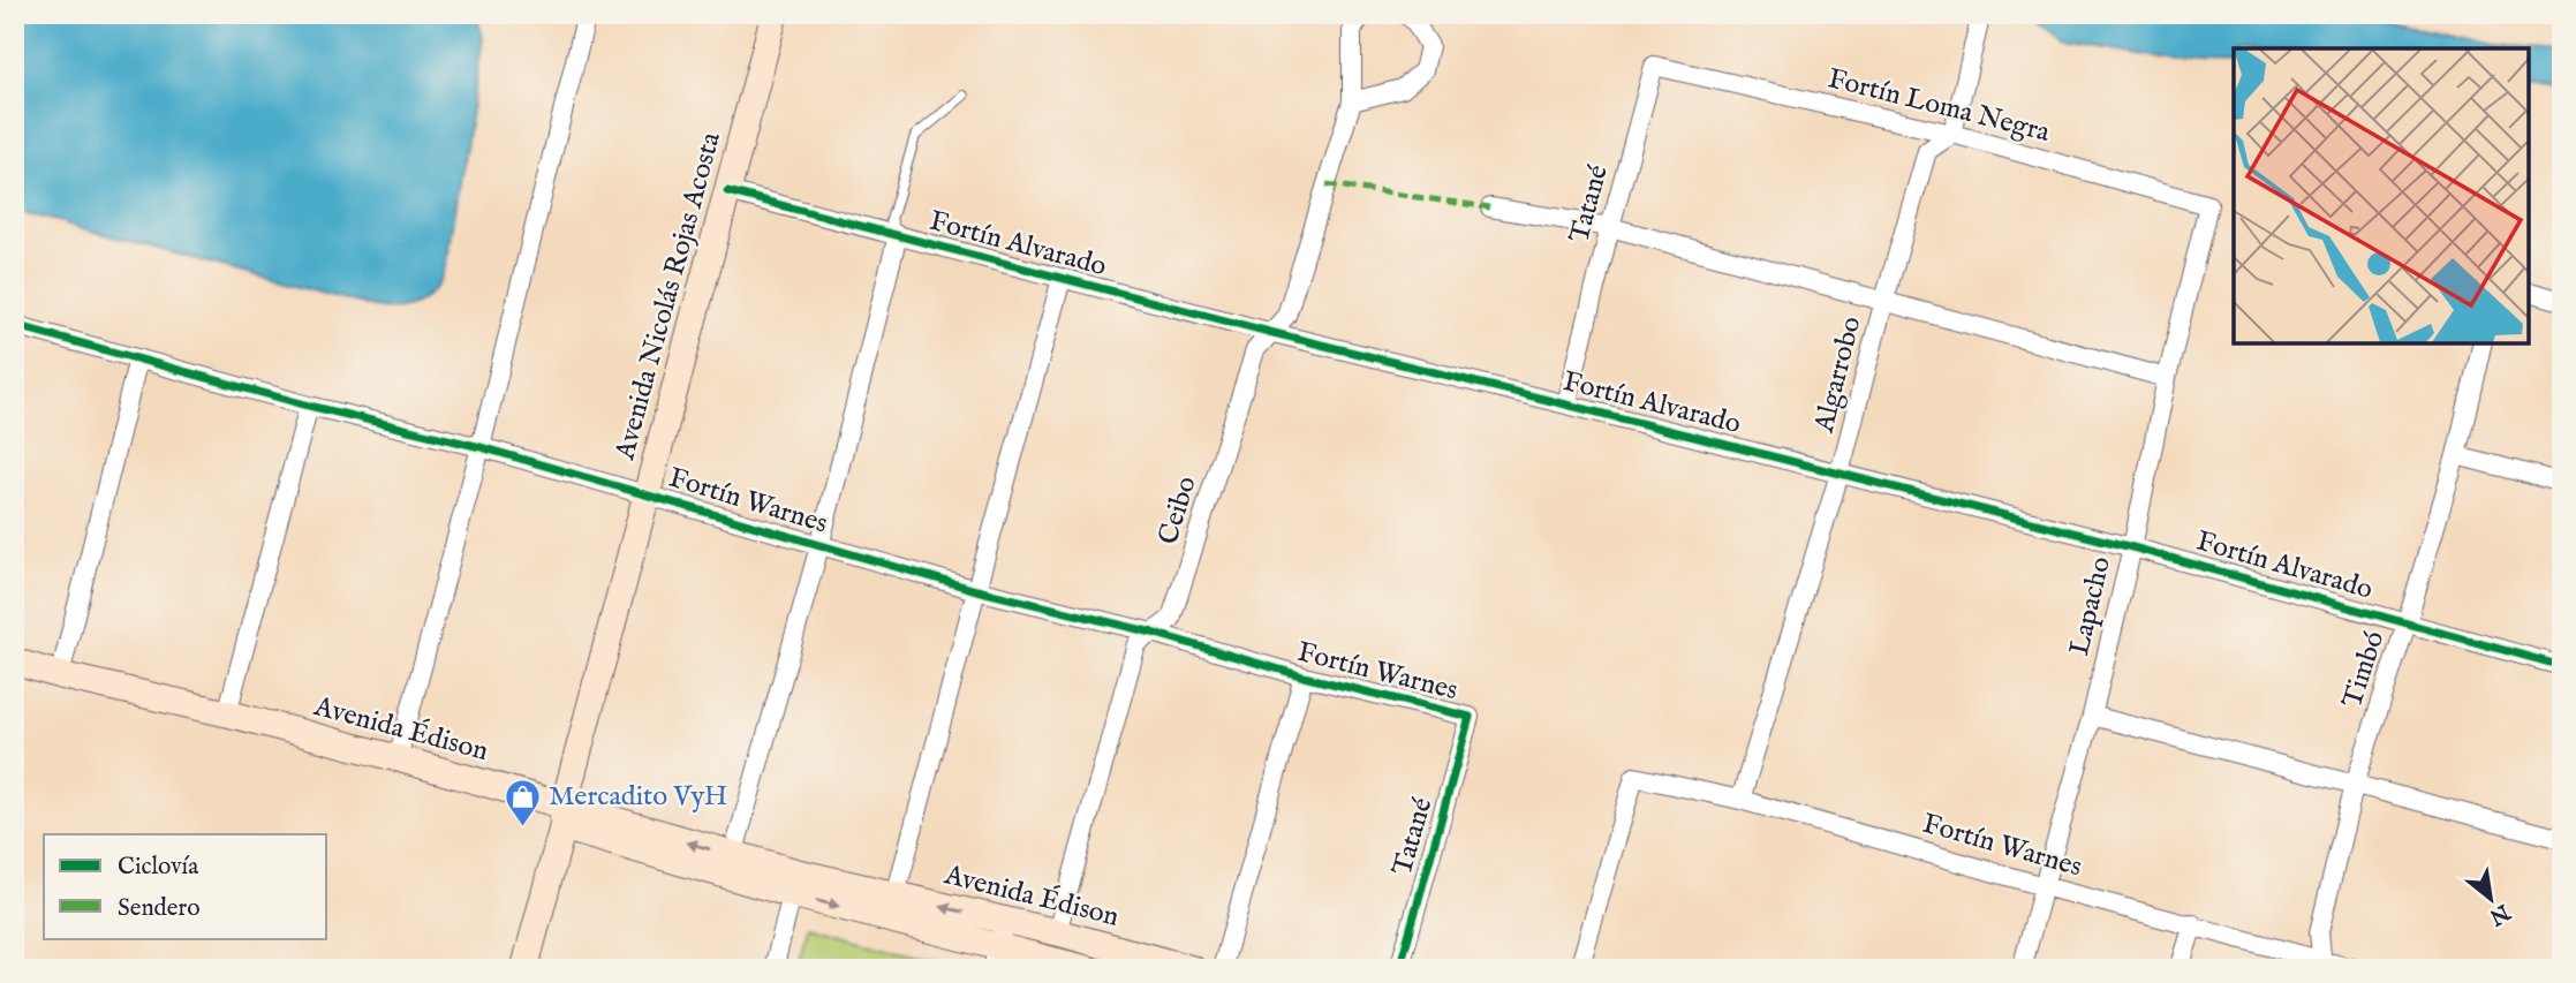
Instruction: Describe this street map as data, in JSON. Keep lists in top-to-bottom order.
{
  "streets": {
    "street": [
      "Fortín Loma Negra",
      "Tatané",
      "Fortín Alvarado",
      "Avenida Nicolás Rojas Acosta",
      "Algarrobo",
      "Fortín Warnes",
      "Ceibo",
      "Lapacho",
      "Timbó",
      "Avenida Édison"
    ]
  },
  "crossings": [
    ["Fortín Loma Negra", "Tatané"],
    ["Fortín Loma Negra", "Algarrobo"],
    ["Fortín Loma Negra", "Lapacho"],
    ["Tatané", "Fortín Alvarado"],
    ["Tatané", "Fortín Warnes"],
    ["Fortín Alvarado", "Avenida Nicolás Rojas Acosta"],
    ["Fortín Alvarado", "Algarrobo"],
    ["Fortín Alvarado", "Ceibo"],
    ["Fortín Alvarado", "Lapacho"],
    ["Fortín Alvarado", "Timbó"],
    ["Avenida Nicolás Rojas Acosta", "Fortín Warnes"],
    ["Avenida Nicolás Rojas Acosta", "Avenida Édison"],
    ["Algarrobo", "Fortín Warnes"],
    ["Fortín Warnes", "Ceibo"],
    ["Fortín Warnes", "Lapacho"],
    ["Fortín Warnes", "Timbó"],
    ["Ceibo", "Avenida Édison"]
  ],
  "places": {
    "shop": ["Mercadito VyH"]
  },
  "legend": ["Ciclovía", "Sendero"],
  "north": "bottom right"
}
